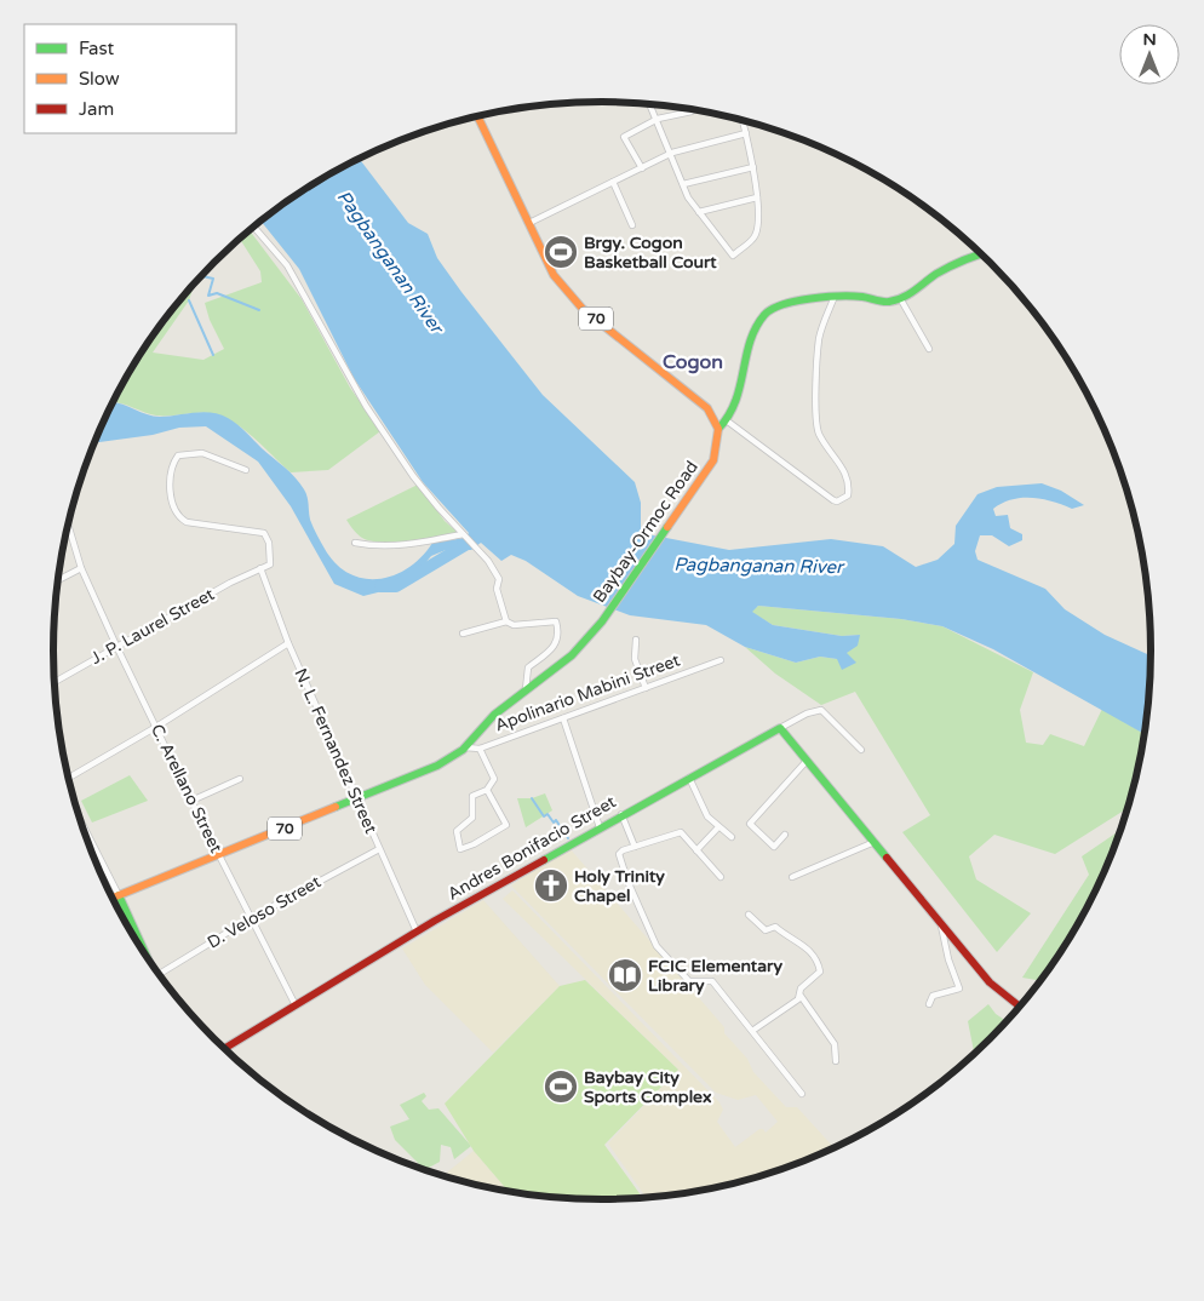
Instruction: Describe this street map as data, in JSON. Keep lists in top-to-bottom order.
{
  "streets": {
    "street": [
      "70",
      "Baybay-Ormoc Road",
      "J. P. Laurel Street",
      "Apolinario Mabini Street",
      "N. L. Fernandez Street",
      "C. Arellano Street",
      "Andres Bonifacio Street",
      "D. Veloso Street"
    ]
  },
  "crossings": [
    ["70", "Baybay-Ormoc Road"],
    ["70", "Apolinario Mabini Street"],
    ["70", "N. L. Fernandez Street"],
    ["70", "C. Arellano Street"],
    ["Baybay-Ormoc Road", "Apolinario Mabini Street"],
    ["J. P. Laurel Street", "N. L. Fernandez Street"],
    ["J. P. Laurel Street", "C. Arellano Street"],
    ["N. L. Fernandez Street", "Andres Bonifacio Street"],
    ["N. L. Fernandez Street", "D. Veloso Street"],
    ["C. Arellano Street", "Andres Bonifacio Street"],
    ["C. Arellano Street", "D. Veloso Street"]
  ],
  "districts": ["Cogon"],
  "water": ["Pagbanganan River"],
  "places": {
    "sports": ["Brgy. Cogon Basketball Court", "Baybay City Sports Complex"],
    "church": ["Holy Trinity Chapel"],
    "library": ["FCIC Elementary Library"]
  },
  "legend": ["Fast", "Slow", "Jam"],
  "north": "top"
}
